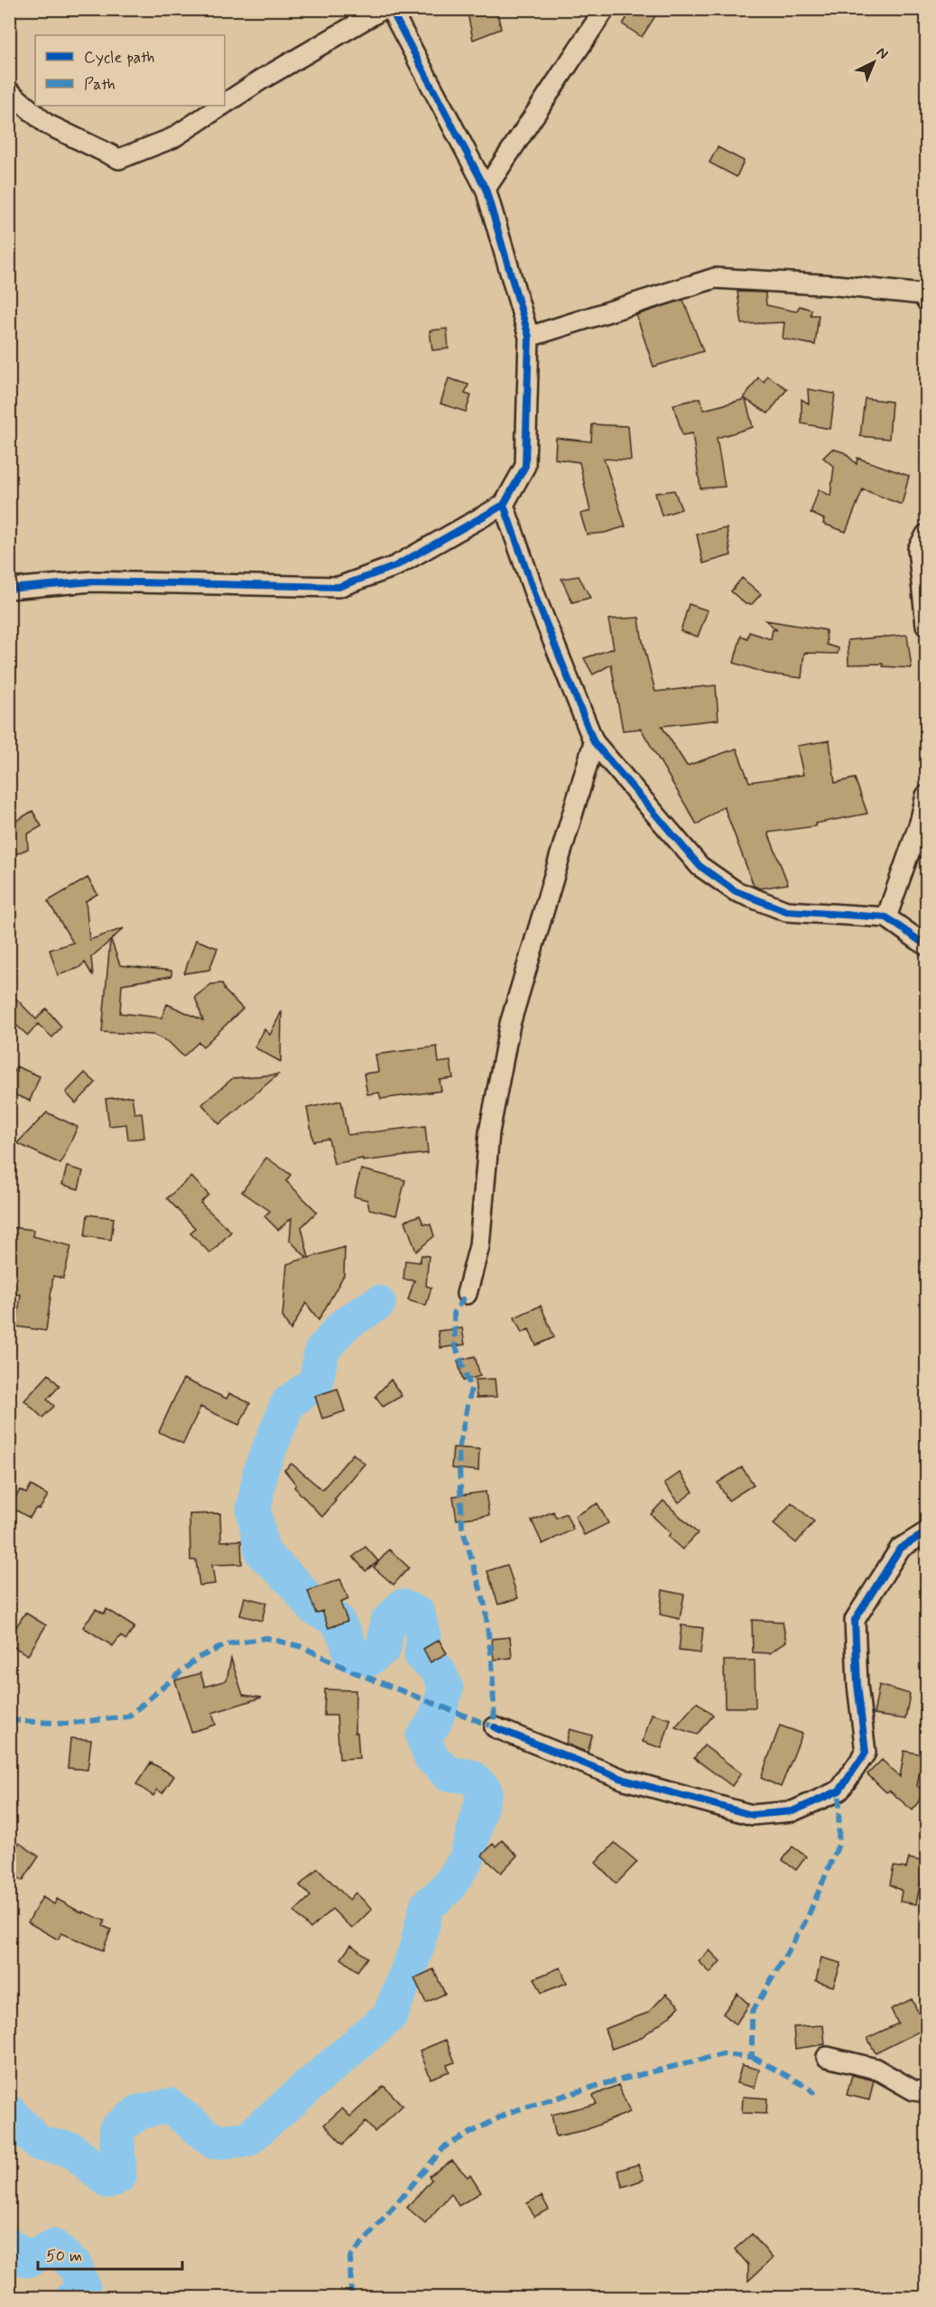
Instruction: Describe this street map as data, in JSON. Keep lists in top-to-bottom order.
{
  "legend": ["Cycle path", "Path"],
  "scale_bar": "50 m",
  "north": "top right"
}
